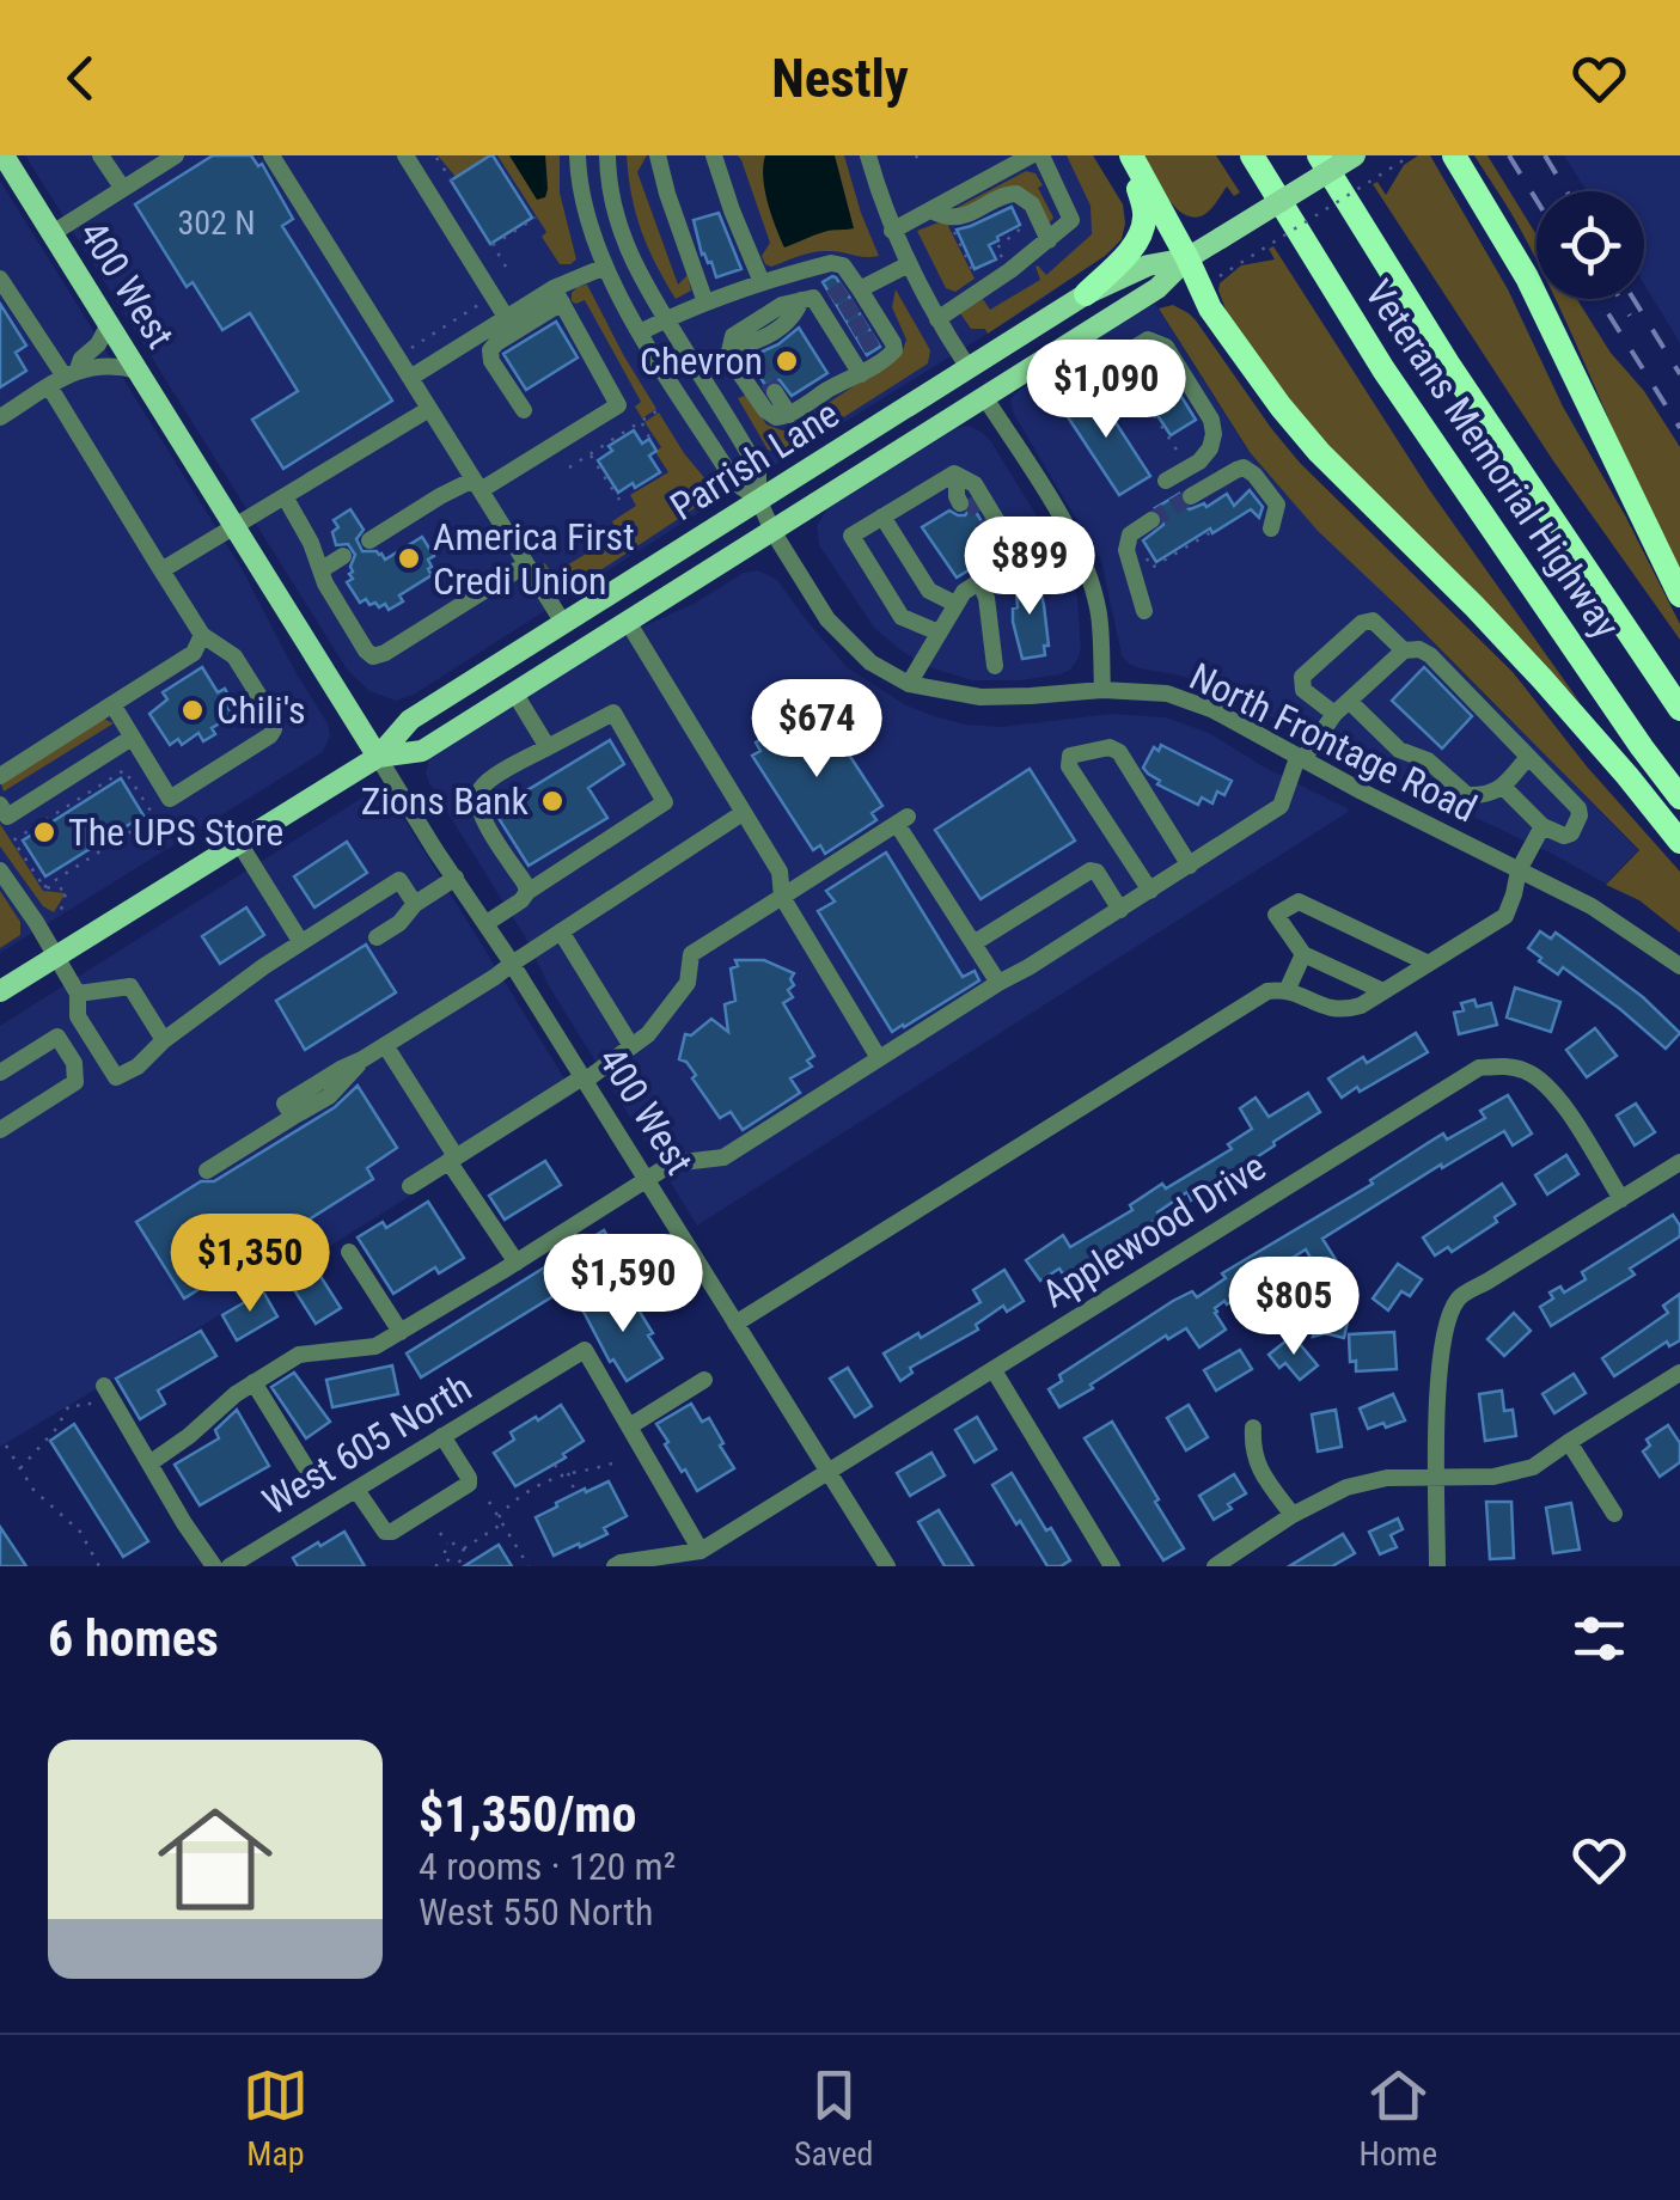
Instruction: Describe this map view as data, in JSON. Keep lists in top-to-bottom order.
{
  "streets": {
    "highway": ["Veterans Memorial Highway"],
    "main road": ["400 West", "Parrish Lane"],
    "street": ["North Frontage Road", "Applewood Drive", "West 605 North"]
  },
  "crossings": [
    ["400 West", "Parrish Lane"],
    ["400 West", "Applewood Drive"],
    ["Applewood Drive", "West 605 North"]
  ],
  "places": [
    "Chevron",
    "America First Credi Union",
    "Chili's",
    "Zions Bank",
    "The UPS Store"
  ],
  "house_numbers": ["302 N"],
  "page": {
    "header": "Nestly",
    "price": [
      "$1,090",
      "$899",
      "$674",
      "$1,350",
      "$1,590",
      "$805"
    ],
    "heading": "6 homes",
    "list": [
      {
        "name": "$1,350/mo",
        "note": "4 rooms · 120 m² · West 550 North"
      }
    ],
    "tabs": ["Map", "Saved", "Home"]
  }
}
